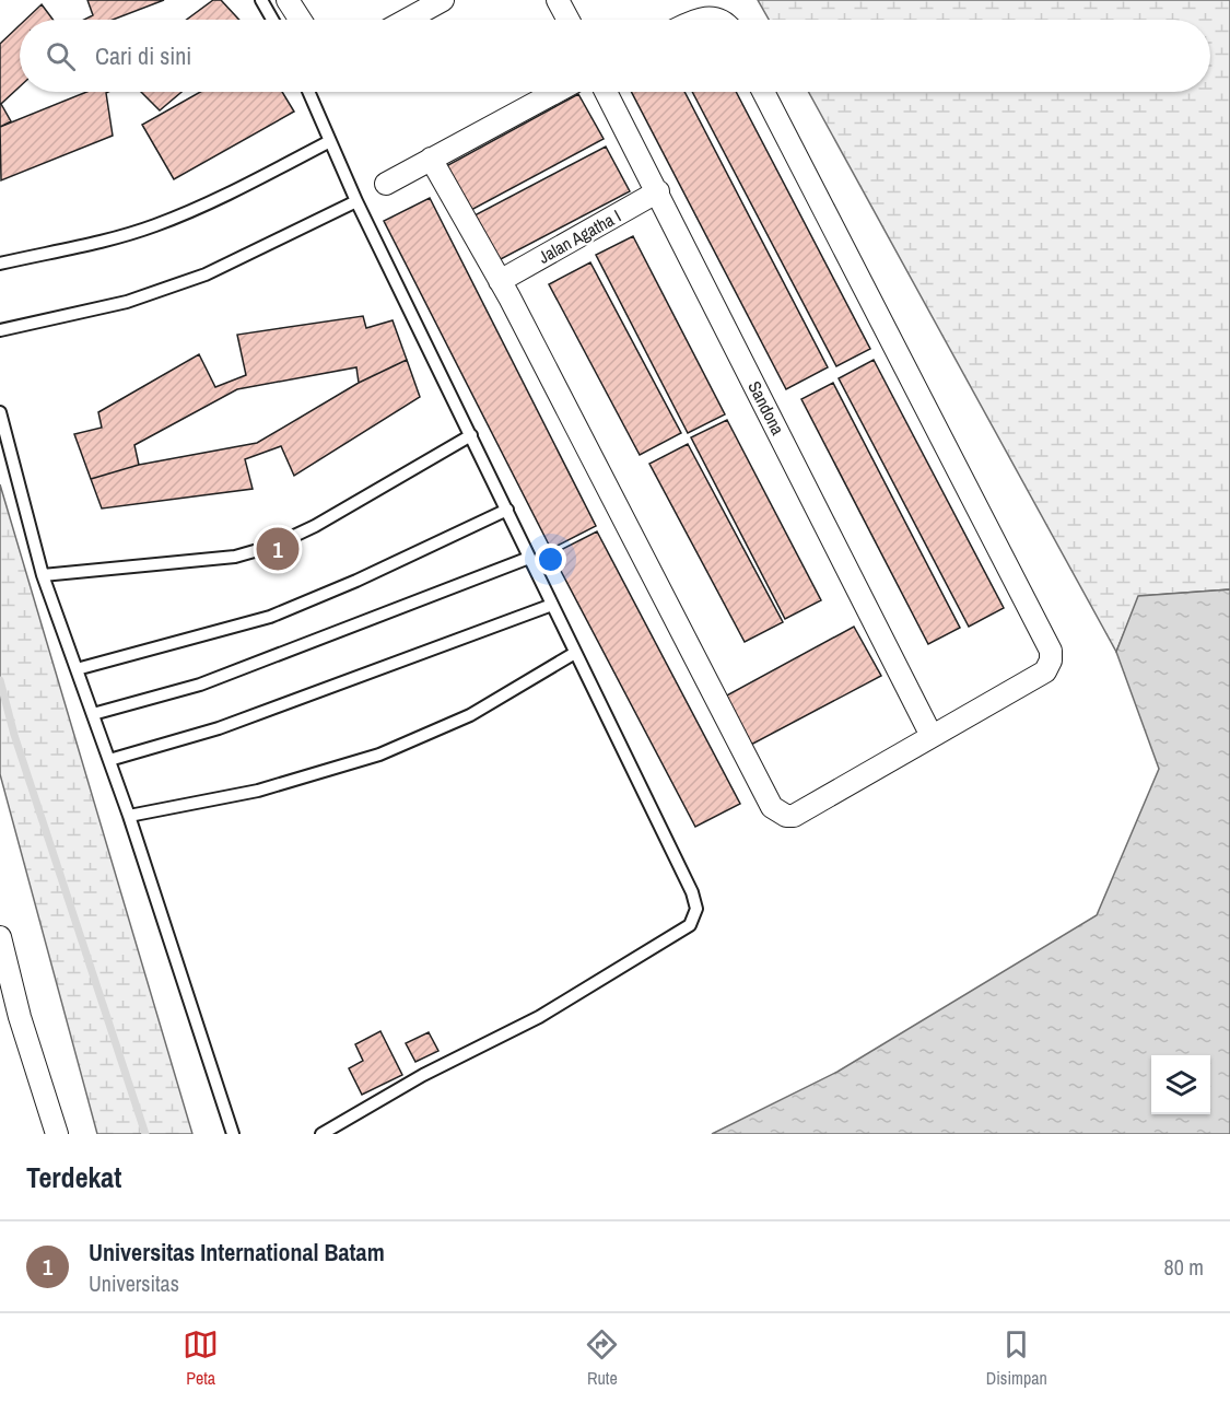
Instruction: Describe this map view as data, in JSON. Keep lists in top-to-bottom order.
{
  "streets": {
    "street": ["Jalan Agatha I", "Sandona"]
  },
  "crossings": [
    ["Jalan Agatha I", "Sandona"]
  ],
  "page": {
    "search": "Cari di sini",
    "pins": "1",
    "heading": "Terdekat",
    "list": [
      {
        "mark": "1",
        "name": "Universitas International Batam",
        "note": "Universitas",
        "value": "80 m"
      }
    ],
    "nav": ["Peta", "Rute", "Disimpan"]
  }
}
